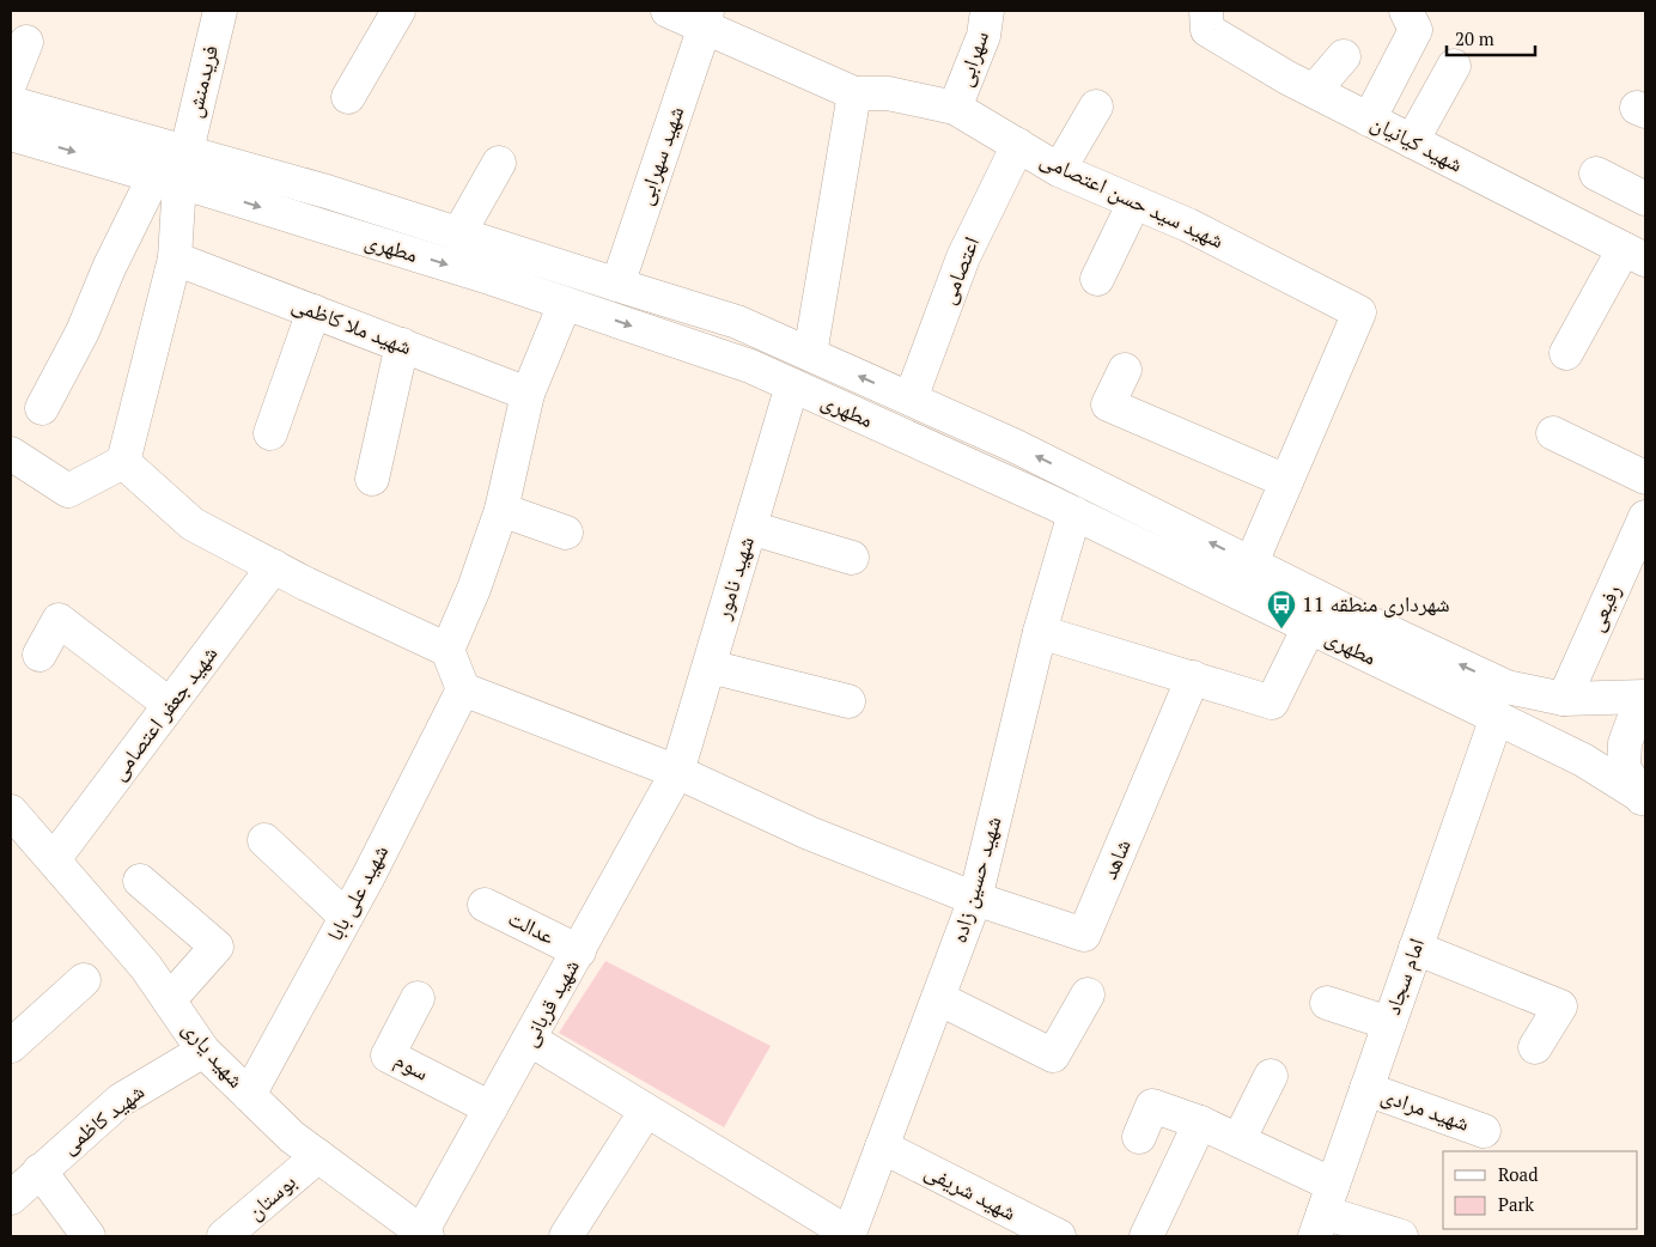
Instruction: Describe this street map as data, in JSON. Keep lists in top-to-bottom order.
{
  "streets": {
    "street": [
      "سهرابی",
      "فریدمنش",
      "شهید کیانیان",
      "شهید سهرابی",
      "شهید سید حسن اعتصامی",
      "مطهری",
      "اعتصامی",
      "شهید ملا کاظمی",
      "شهید نامور",
      "رفیعی",
      "شهید جعفر اعتصامی",
      "شاهد",
      "شهید حسین زاده",
      "شهید علی بابا",
      "عدالت",
      "امام سجاد",
      "شهید قربانی",
      "شهید یاری",
      "سوم",
      "شهید مرادی",
      "شهید کاظمی",
      "شهید شریفی",
      "بوستان"
    ]
  },
  "crossings": [
    ["سهرابی", "شهید سید حسن اعتصامی"],
    ["فریدمنش", "مطهری"],
    ["شهید سهرابی", "شهید سید حسن اعتصامی"],
    ["شهید سهرابی", "مطهری"],
    ["شهید سید حسن اعتصامی", "اعتصامی"],
    ["مطهری", "اعتصامی"],
    ["مطهری", "شهید نامور"],
    ["مطهری", "رفیعی"],
    ["مطهری", "شهید حسین زاده"],
    ["مطهری", "امام سجاد"],
    ["شهید نامور", "شهید قربانی"],
    ["شهید جعفر اعتصامی", "شهید یاری"],
    ["شاهد", "شهید حسین زاده"],
    ["شهید حسین زاده", "شهید شریفی"],
    ["شهید علی بابا", "شهید یاری"],
    ["عدالت", "شهید قربانی"],
    ["امام سجاد", "شهید مرادی"],
    ["شهید قربانی", "شهید یاری"],
    ["شهید قربانی", "سوم"],
    ["شهید یاری", "شهید کاظمی"],
    ["شهید یاری", "بوستان"]
  ],
  "places": {
    "bus stop": ["شهرداری منطقه 11"]
  },
  "legend": ["Road", "Park"],
  "scale_bar": "20 m"
}
